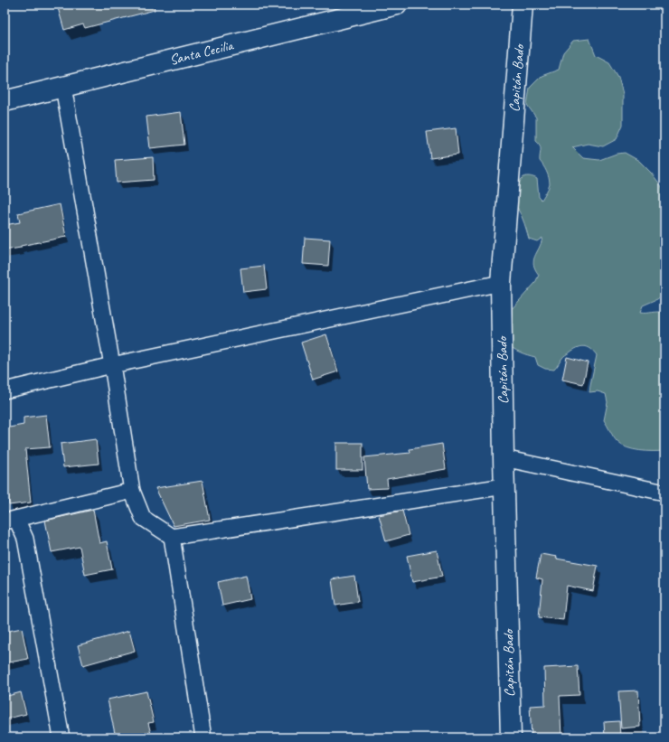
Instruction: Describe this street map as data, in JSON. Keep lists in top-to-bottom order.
{
  "streets": {
    "street": ["Santa Cecilia", "Capitán Bado"]
  }
}
